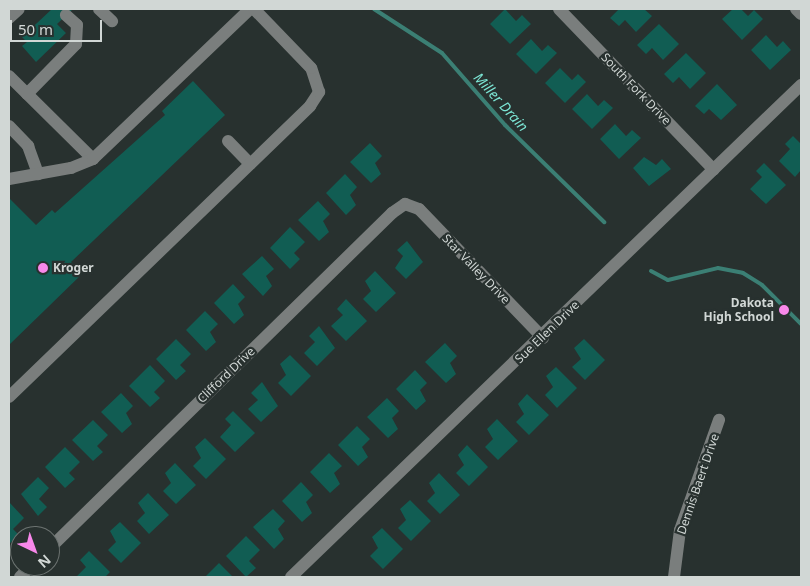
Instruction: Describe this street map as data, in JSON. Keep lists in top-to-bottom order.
{
  "streets": {
    "street": [
      "South Fork Drive",
      "Star Valley Drive",
      "Sue Ellen Drive",
      "Clifford Drive",
      "Dennis Baert Drive"
    ]
  },
  "crossings": [
    ["South Fork Drive", "Sue Ellen Drive"],
    ["Star Valley Drive", "Sue Ellen Drive"],
    ["Star Valley Drive", "Clifford Drive"]
  ],
  "water": ["Miller Drain"],
  "places": ["Kroger", "Dakota High School"],
  "scale_bar": "50 m",
  "north": "bottom right"
}
